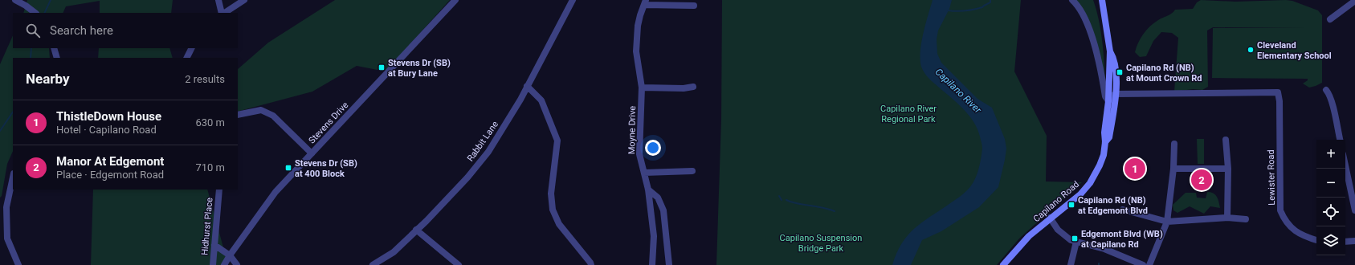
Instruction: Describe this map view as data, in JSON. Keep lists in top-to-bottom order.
{
  "streets": {
    "main road": ["Capilano Road"],
    "street": [
      "Stevens Drive",
      "Moyne Drive",
      "Rabbit Lane",
      "Lewister Road",
      "Hidhurst Place"
    ]
  },
  "crossings": [
    ["Lewister Road", "Capilano Road"]
  ],
  "water": ["Capilano River"],
  "parks": ["Capilano River Regional Park", "Capilano Suspension Bridge Park"],
  "places": {
    "other": ["Cleveland Elementary School"],
    "transit": [
      "Stevens Dr (SB) at Bury Lane",
      "Capilano Rd (NB) at Mount Crown Rd",
      "Stevens Dr (SB) at 400 Block",
      "Capilano Rd (NB) at Edgemont Blvd",
      "Edgemont Blvd (WB) at Capilano Rd"
    ]
  },
  "page": {
    "search": "Search here",
    "heading": ["Nearby", "2 results"],
    "list": [
      {
        "mark": "1",
        "name": "ThistleDown House",
        "note": "Hotel · Capilano Road",
        "value": "630 m"
      },
      {
        "mark": "2",
        "name": "Manor At Edgemont",
        "note": "Place · Edgemont Road",
        "value": "710 m"
      }
    ],
    "map_buttons": ["+", "−"],
    "pins": ["1", "2"]
  }
}
